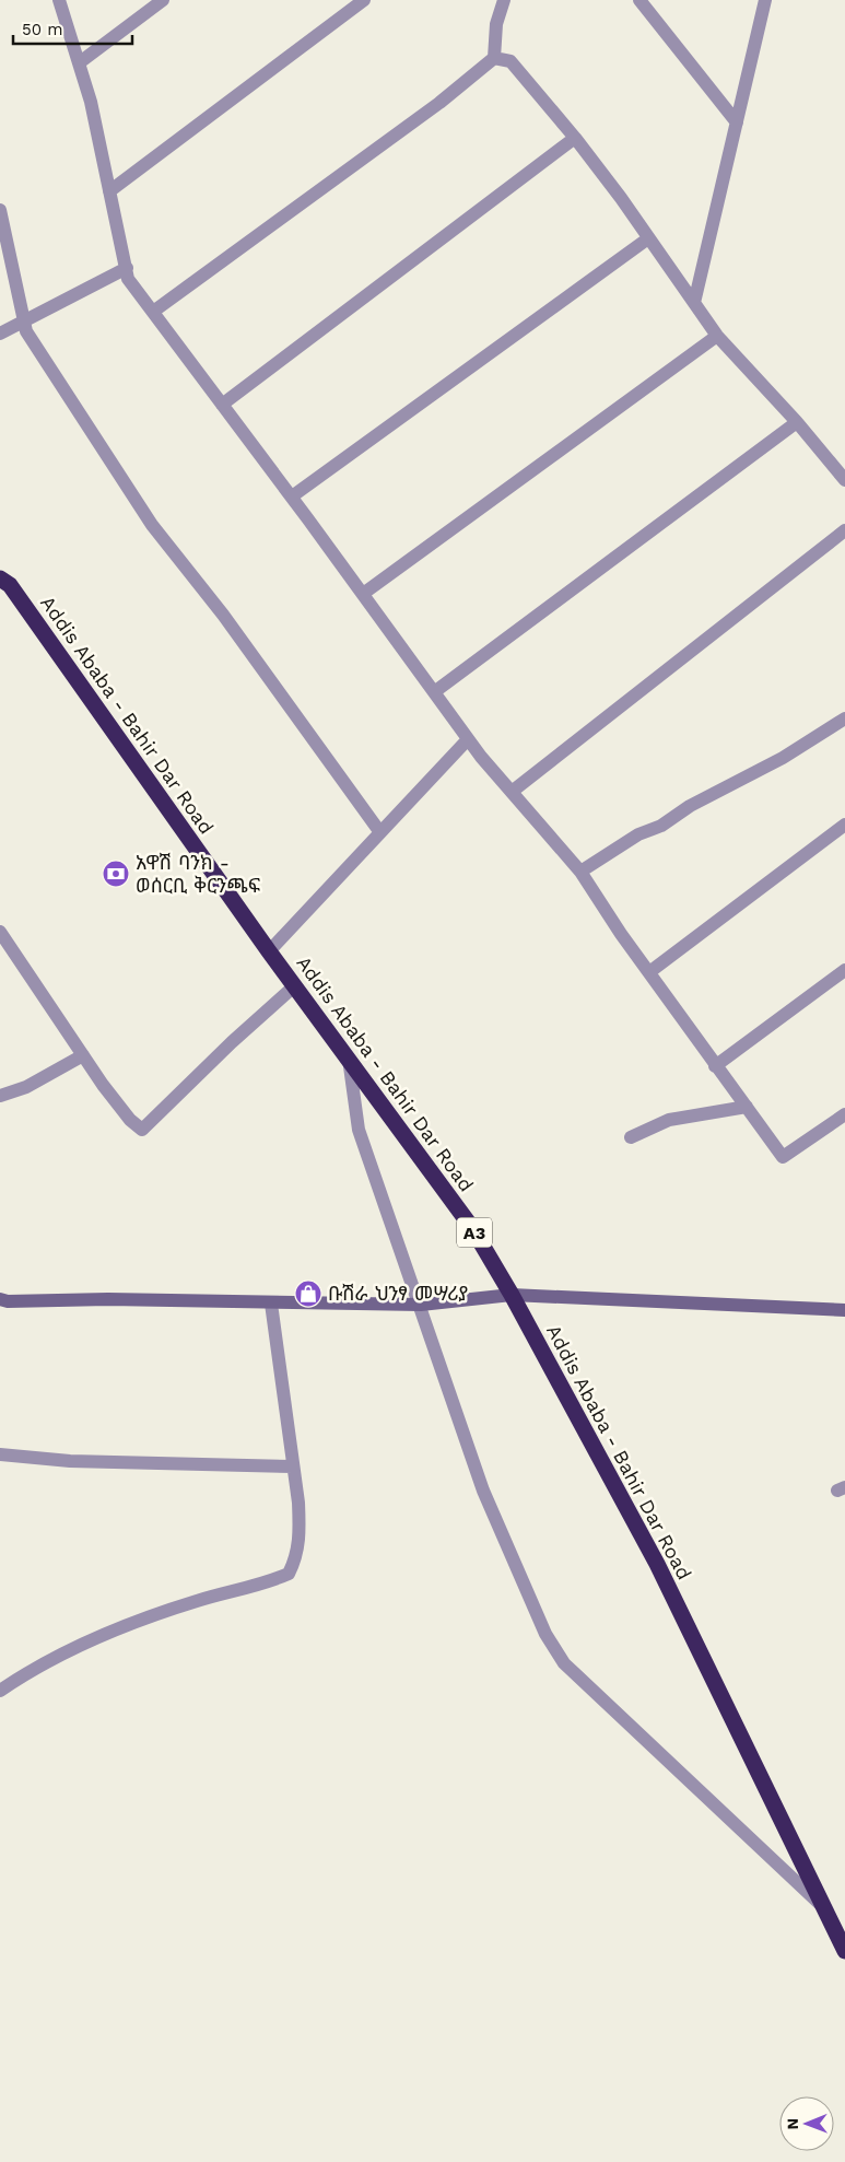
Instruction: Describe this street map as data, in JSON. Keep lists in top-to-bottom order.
{
  "streets": {
    "highway": ["Addis Ababa - Bahir Dar Road", "A3"]
  },
  "places": {
    "bank": ["አዋሽ ባንክ - ወሰርቢ ቅርንጫፍ"],
    "shop": ["ቡሽራ ህንፃ መሣሪያ"]
  },
  "scale_bar": "50 m",
  "north": "left"
}
